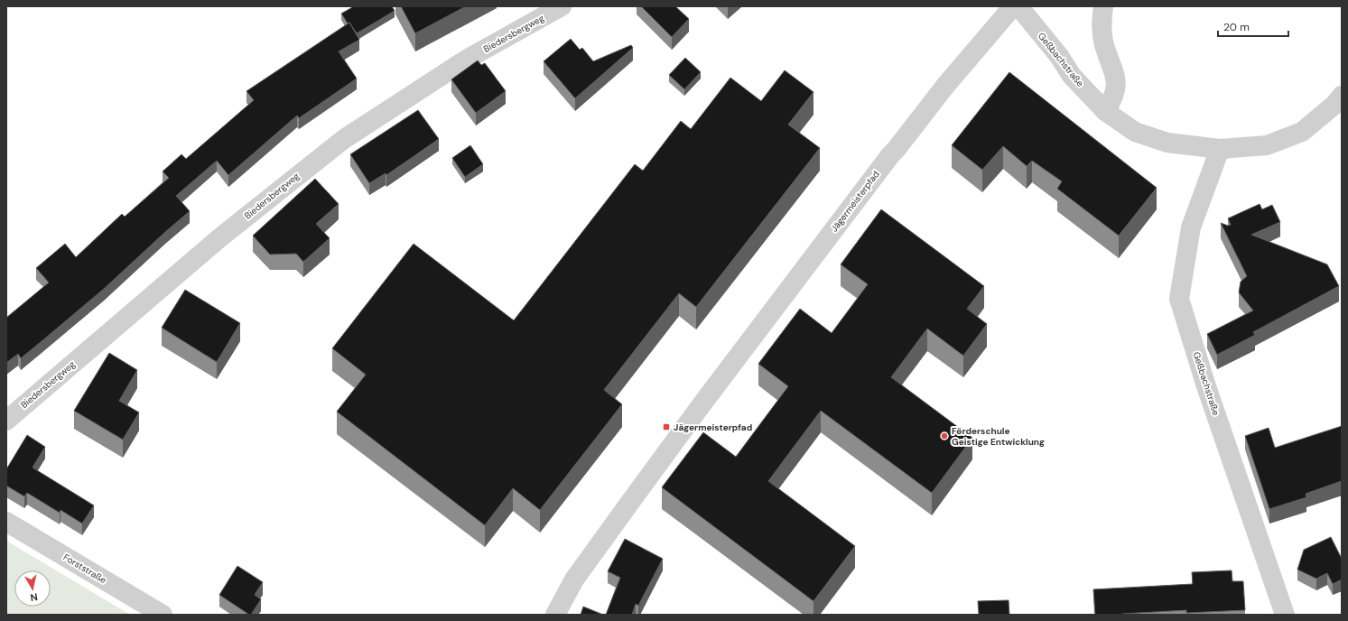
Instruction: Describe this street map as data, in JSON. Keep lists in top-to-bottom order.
{
  "streets": {
    "street": [
      "Biedersbergweg",
      "Geßbachstraße",
      "Jägermeisterpfad",
      "Forststraße"
    ]
  },
  "places": {
    "transit": ["Jägermeisterpfad"],
    "other": ["Förderschule Geistige Entwicklung"]
  },
  "scale_bar": "20 m",
  "north": "bottom"
}
